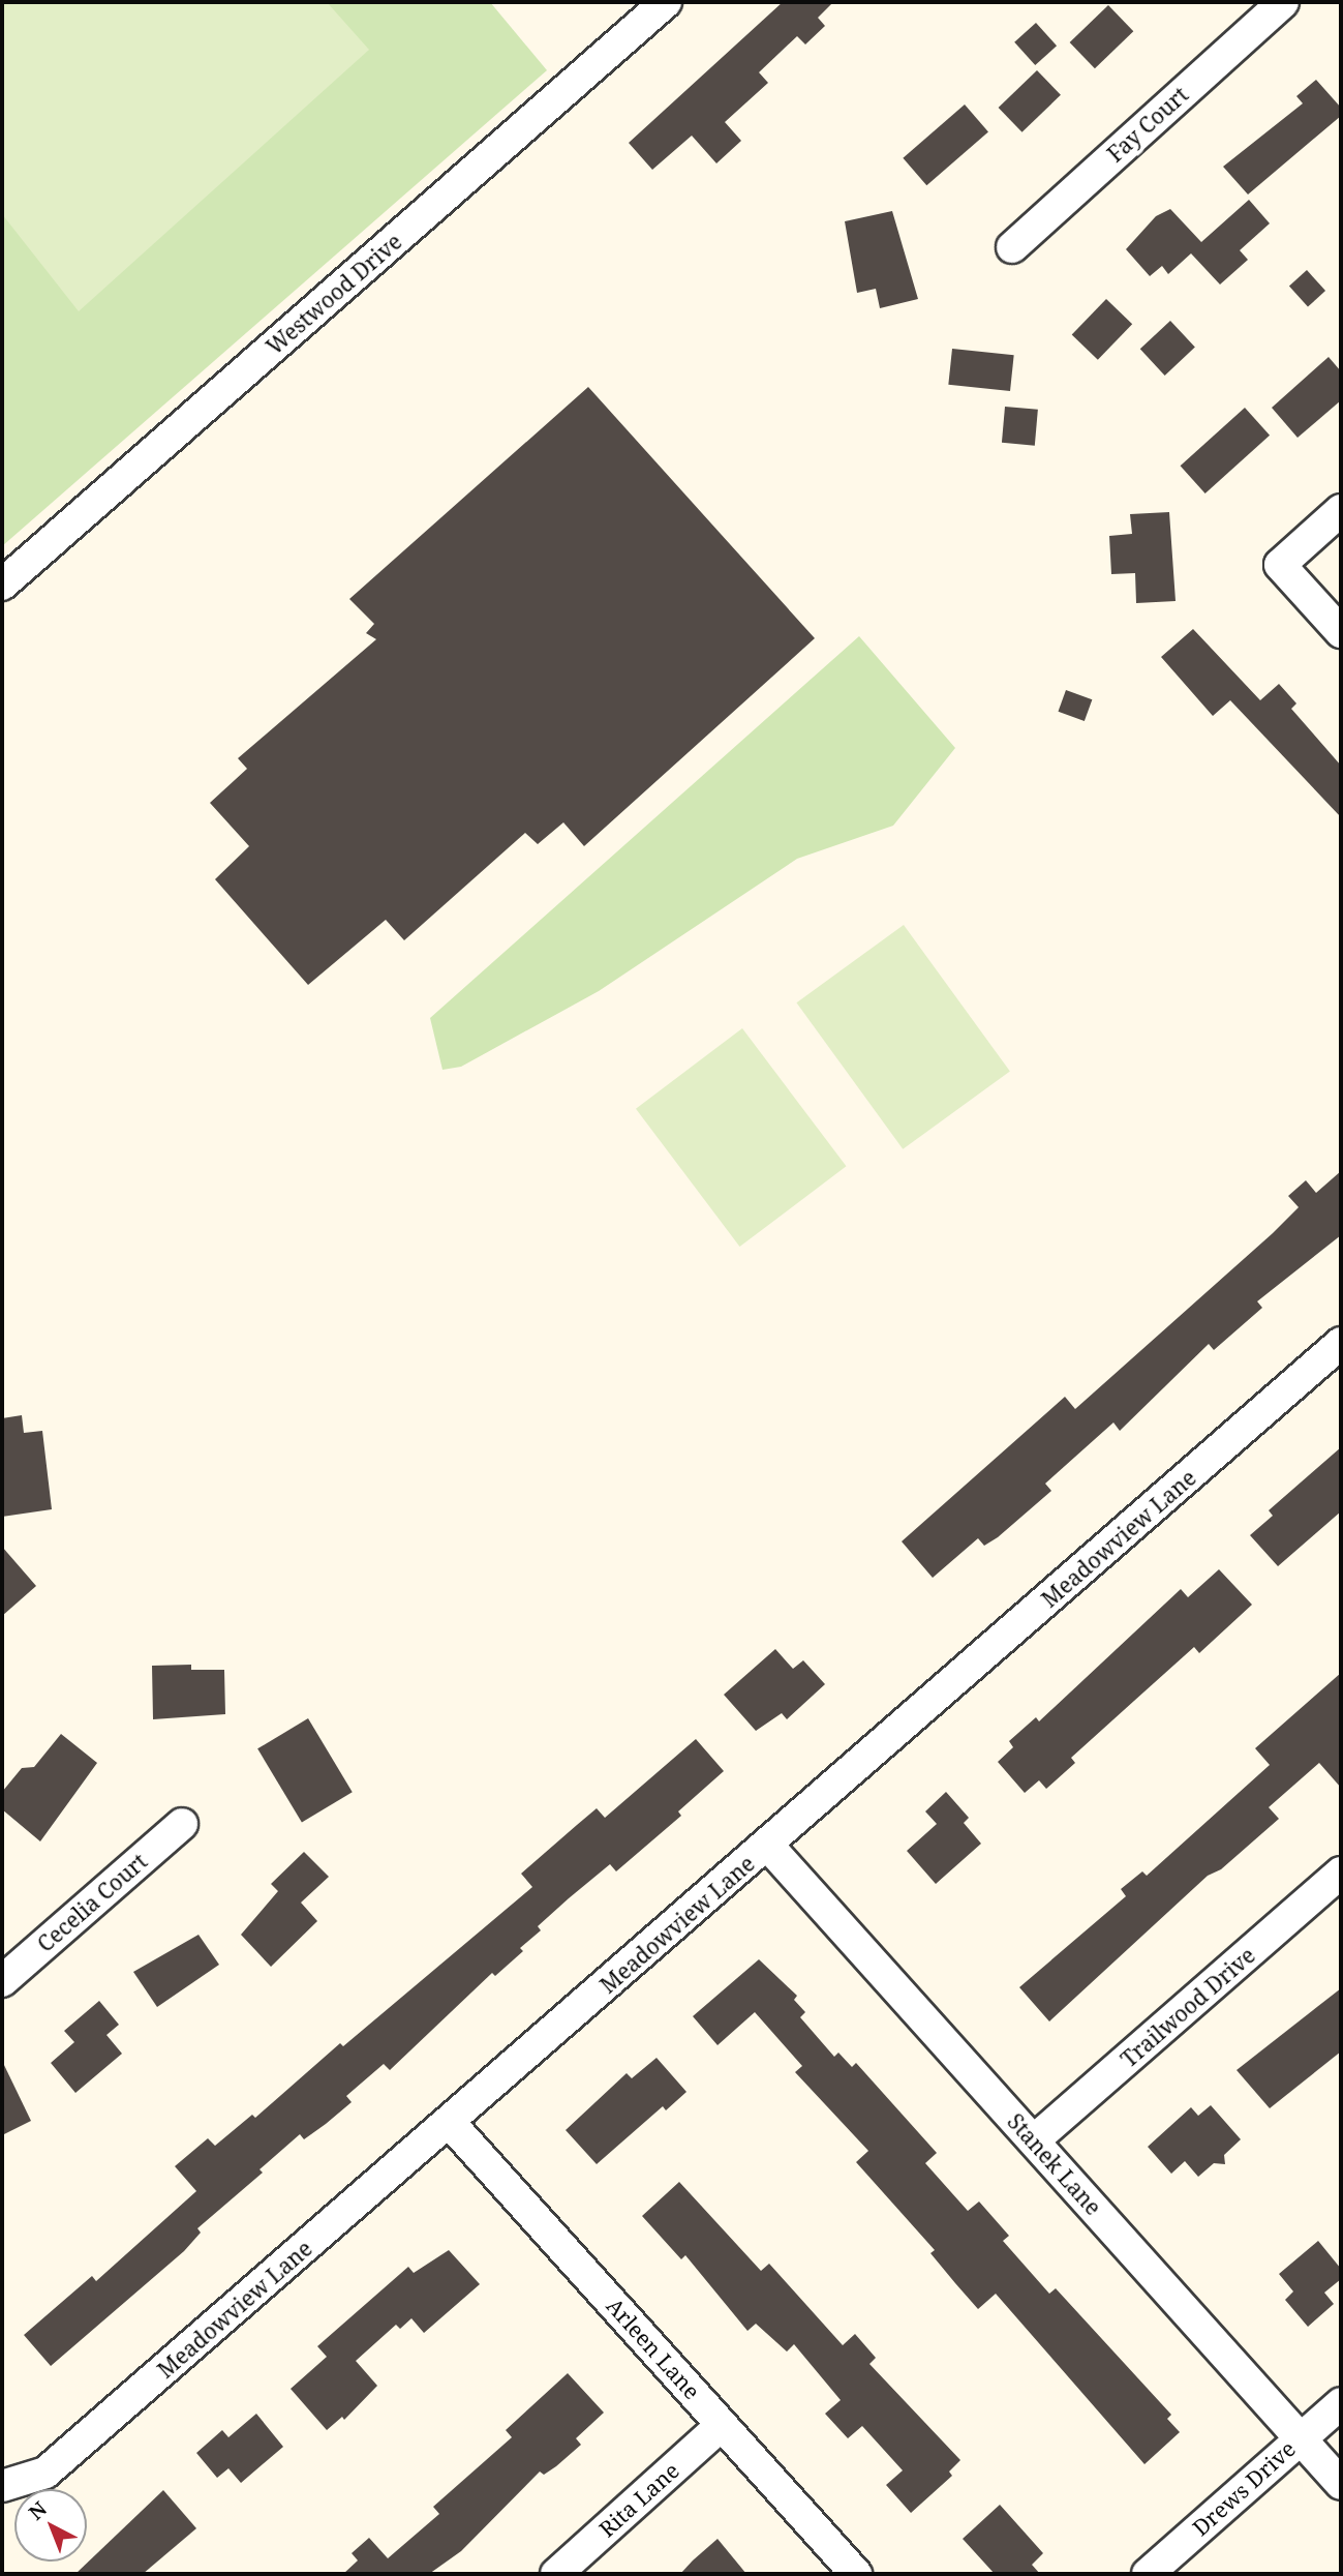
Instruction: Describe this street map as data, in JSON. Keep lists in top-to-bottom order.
{
  "streets": {
    "street": [
      "Fay Court",
      "Westwood Drive",
      "Meadowview Lane",
      "Cecelia Court",
      "Trailwood Drive",
      "Stanek Lane",
      "Arleen Lane",
      "Drews Drive",
      "Rita Lane"
    ]
  },
  "crossings": [
    ["Meadowview Lane", "Stanek Lane"],
    ["Meadowview Lane", "Arleen Lane"],
    ["Trailwood Drive", "Stanek Lane"],
    ["Stanek Lane", "Drews Drive"],
    ["Arleen Lane", "Rita Lane"]
  ],
  "north": "top left"
}
